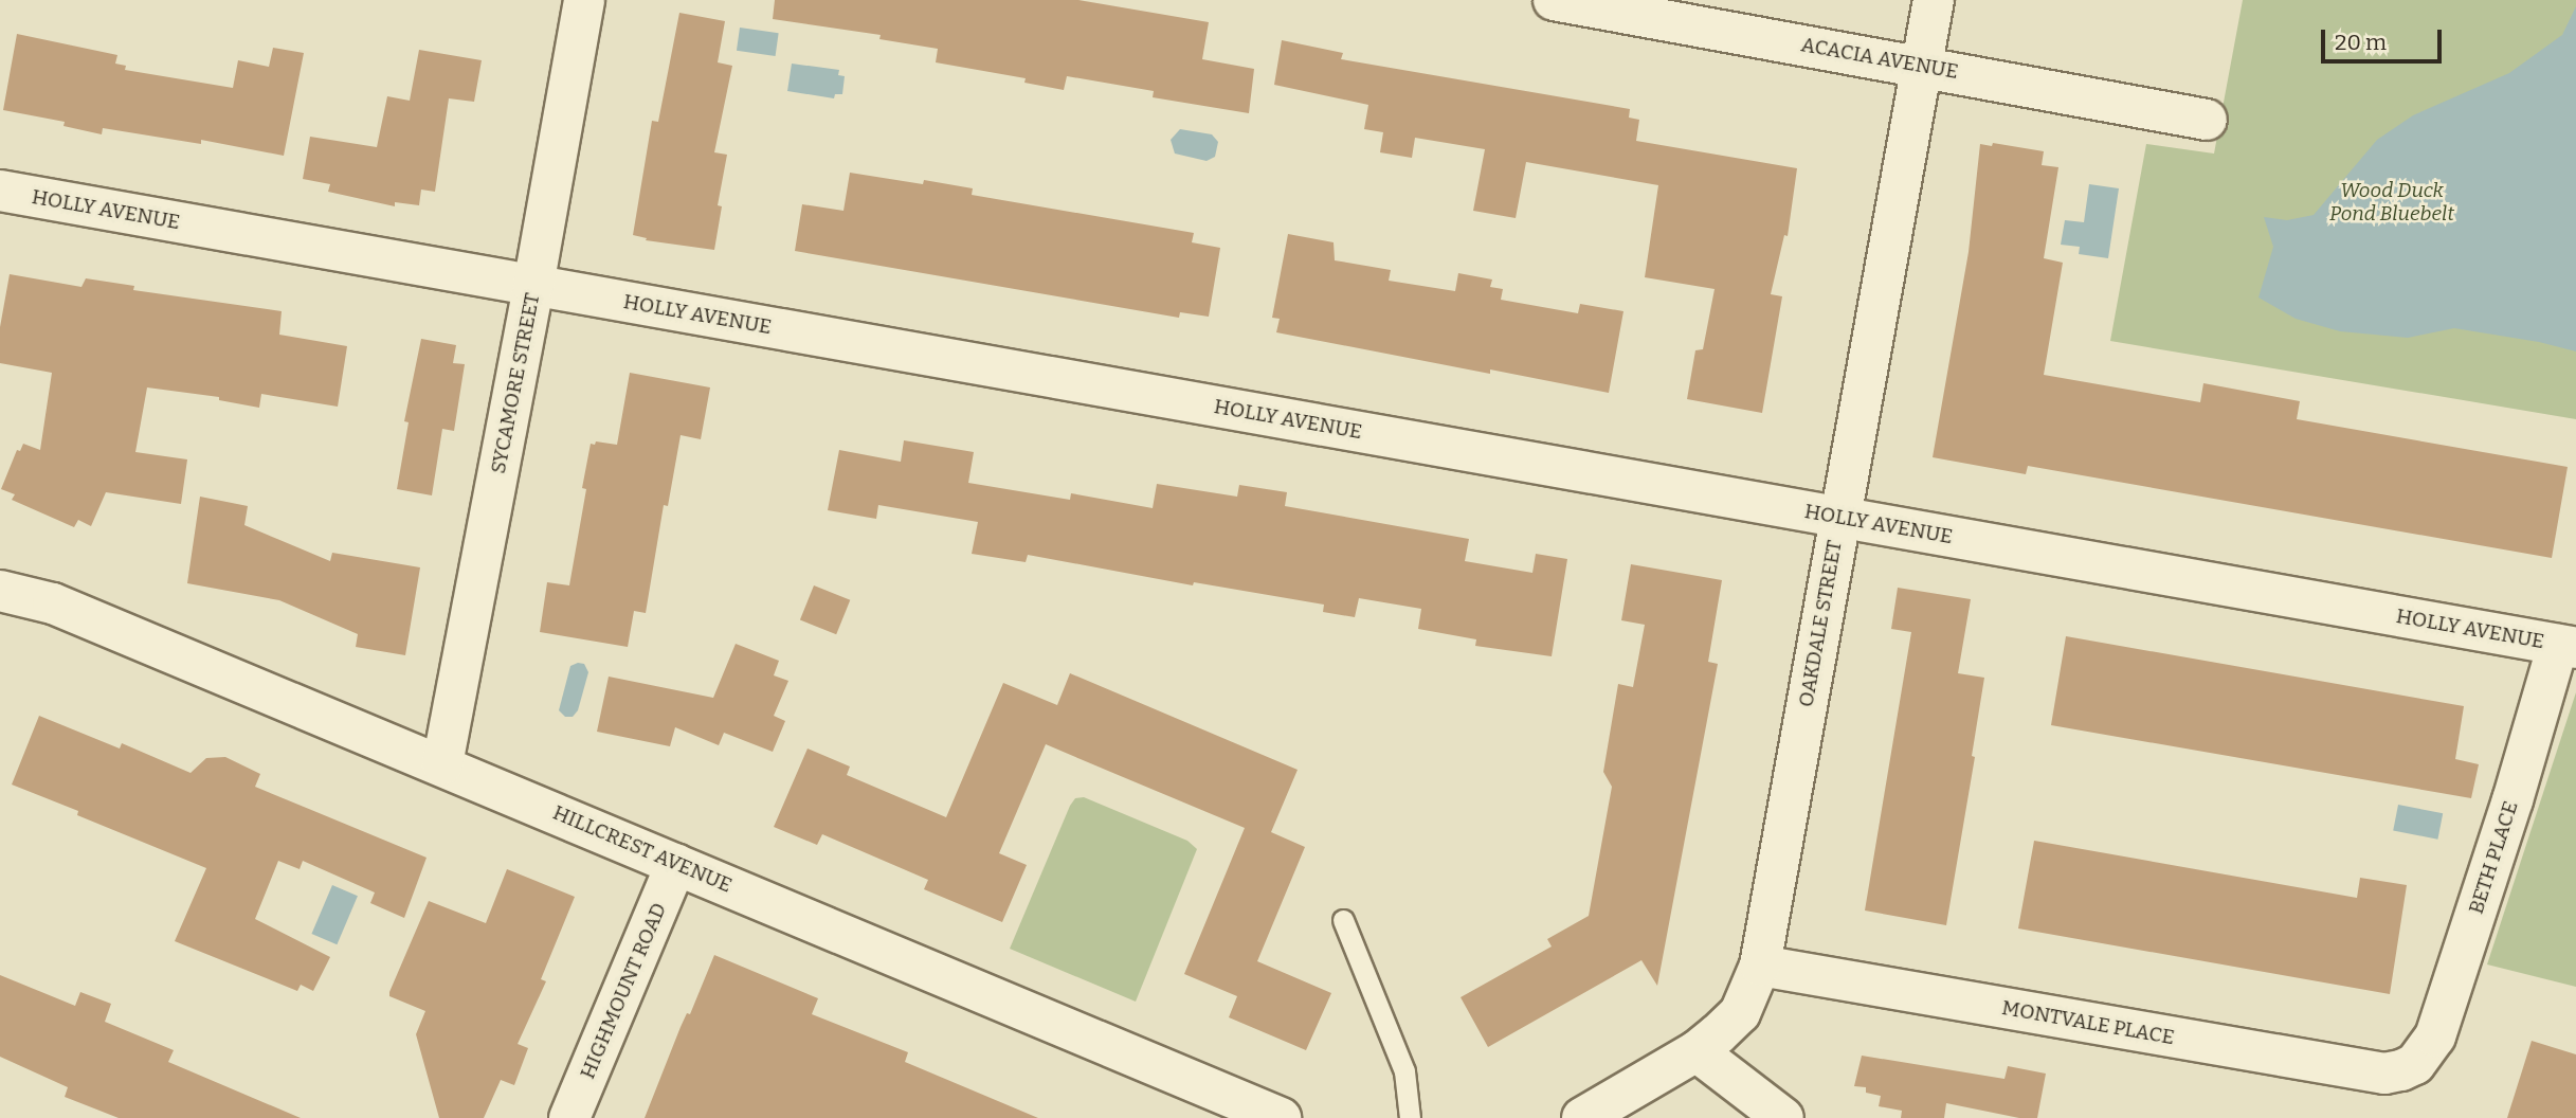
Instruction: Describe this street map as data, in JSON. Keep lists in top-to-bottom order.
{
  "streets": {
    "street": [
      "ACACIA AVENUE",
      "HOLLY AVENUE",
      "SYCAMORE STREET",
      "OAKDALE STREET",
      "HILLCREST AVENUE",
      "BETH PLACE",
      "HIGHMOUNT ROAD",
      "MONTVALE PLACE"
    ]
  },
  "crossings": [
    ["ACACIA AVENUE", "OAKDALE STREET"],
    ["HOLLY AVENUE", "SYCAMORE STREET"],
    ["HOLLY AVENUE", "OAKDALE STREET"],
    ["HOLLY AVENUE", "BETH PLACE"],
    ["SYCAMORE STREET", "HILLCREST AVENUE"],
    ["OAKDALE STREET", "MONTVALE PLACE"],
    ["HILLCREST AVENUE", "HIGHMOUNT ROAD"],
    ["BETH PLACE", "MONTVALE PLACE"]
  ],
  "parks": ["Wood Duck Pond Bluebelt"],
  "scale_bar": "20 m"
}
